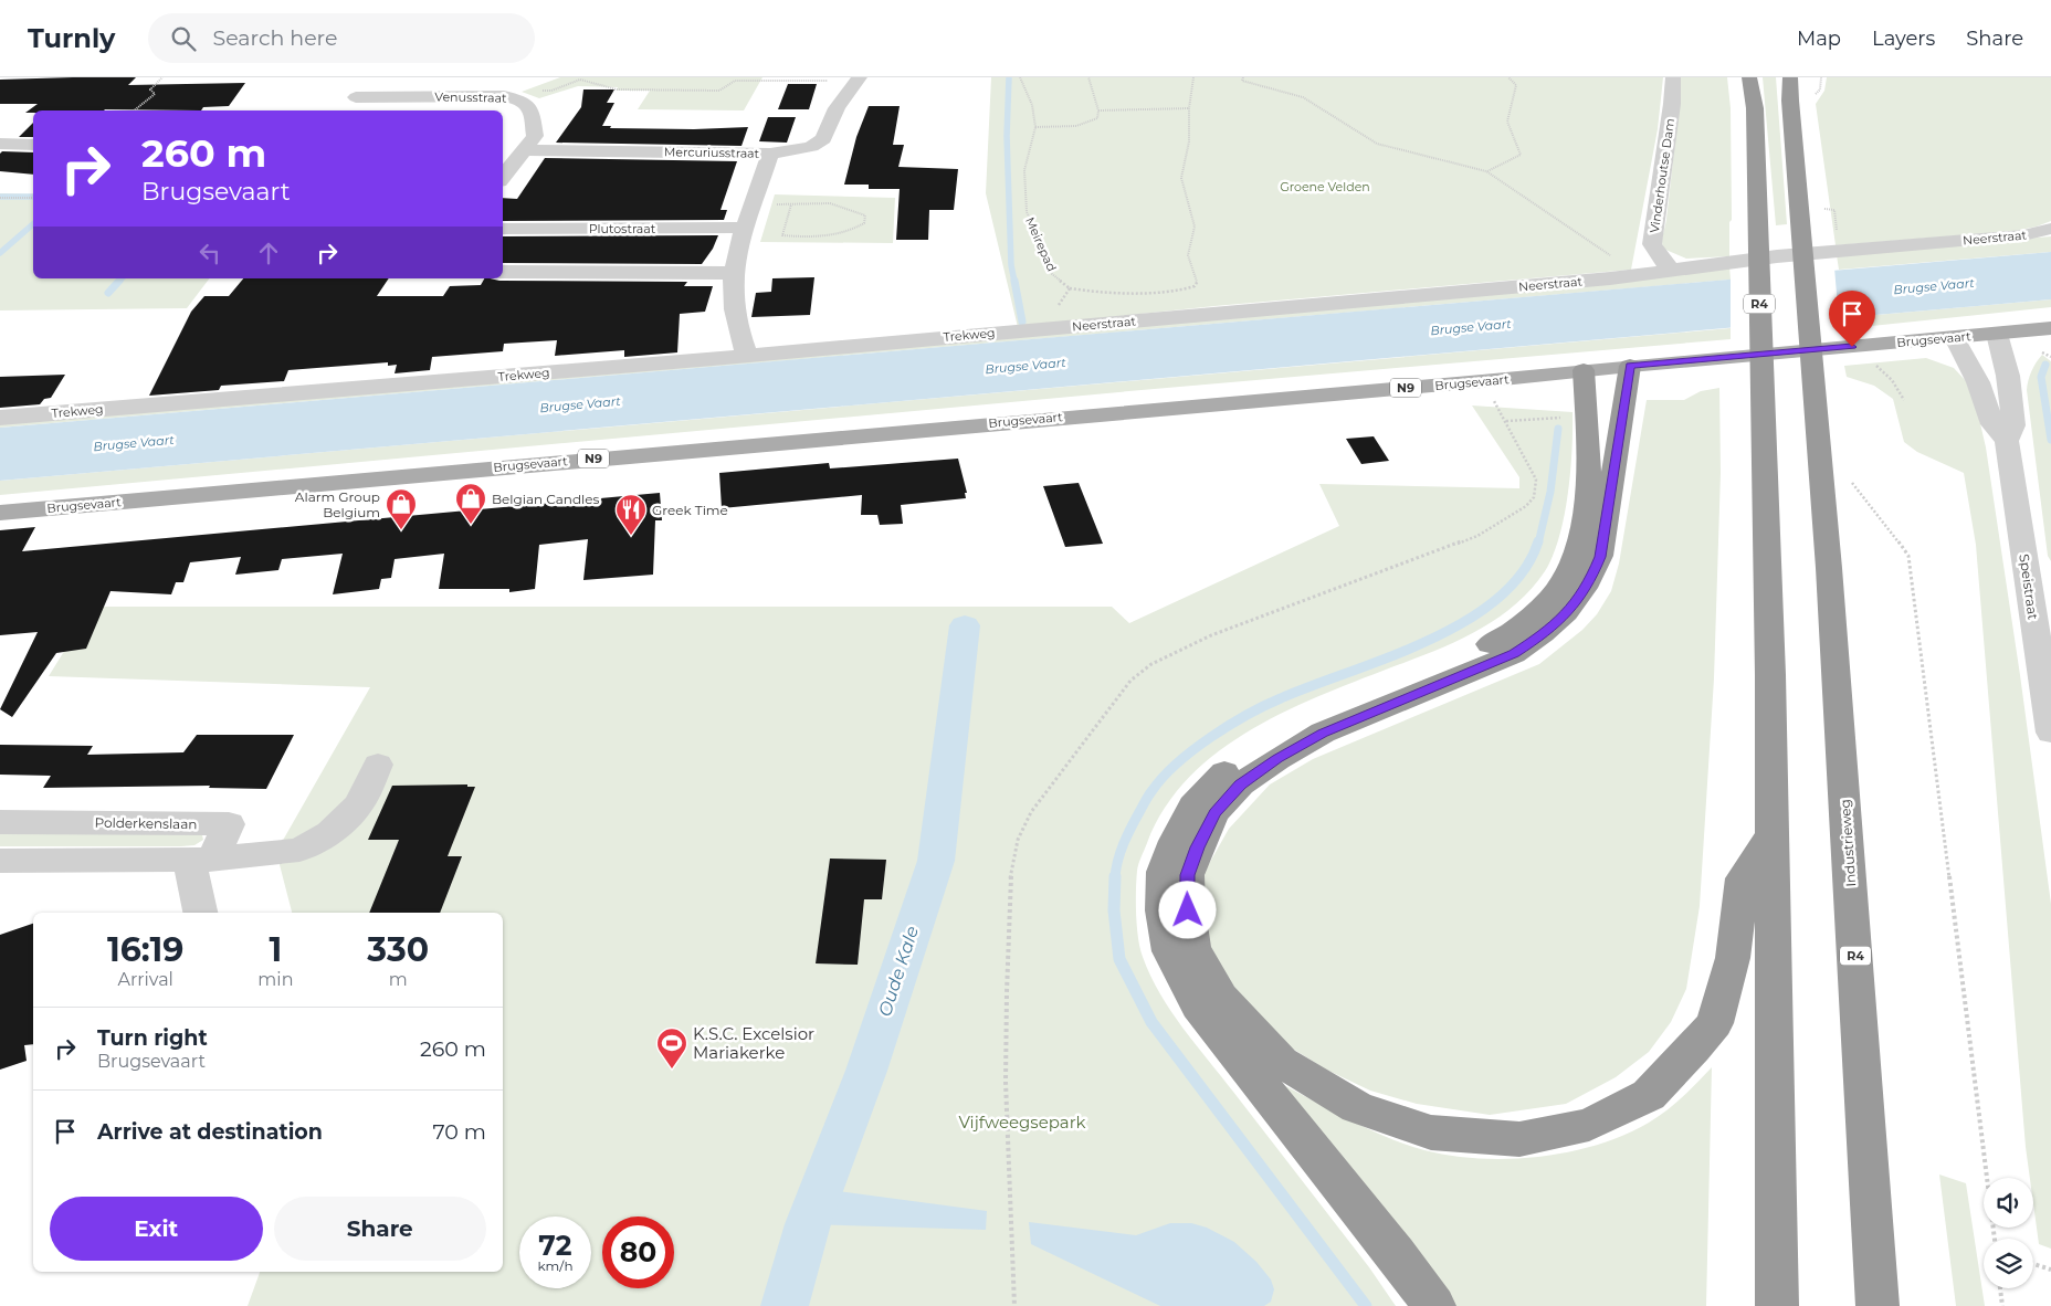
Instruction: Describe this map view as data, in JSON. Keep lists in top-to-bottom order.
{
  "streets": {
    "highway": ["R4", "Industrieweg"],
    "main road": ["Brugsevaart", "N9"],
    "street": [
      "Venusstraat",
      "Mercuriusstraat",
      "Vinderhoutse Dam",
      "Plutostraat",
      "Neerstraat",
      "Trekweg",
      "Speistraat",
      "Polderkenslaan"
    ],
    "path": ["Meirepad"]
  },
  "crossings": [
    ["Venusstraat", "Mercuriusstraat"],
    ["Vinderhoutse Dam", "Neerstraat"],
    ["Neerstraat", "Trekweg"],
    ["Brugsevaart", "Speistraat"]
  ],
  "water": ["Brugse Vaart", "Oude Kale"],
  "parks": ["Groene Velden", "Vijfweegsepark"],
  "places": {
    "shop": ["Belgian Candles", "Alarm Group Belgium"],
    "restaurant": ["Greek Time"],
    "sports": ["K.S.C. Excelsior Mariakerke"]
  },
  "page": {
    "header": "Turnly",
    "search": "Search here",
    "nav": ["Map", "Layers", "Share"],
    "turn": ["260 m", "Brugsevaart"],
    "eta": [
      "16:19",
      "Arrival",
      "1",
      "min",
      "330",
      "m"
    ],
    "list": [
      {
        "name": "Turn right",
        "note": "Brugsevaart",
        "value": "260 m"
      },
      {
        "name": "Arrive at destination",
        "value": "70 m"
      }
    ],
    "buttons": ["Exit", "Share"],
    "speed": "72 km/h",
    "limit": "80"
  }
}
